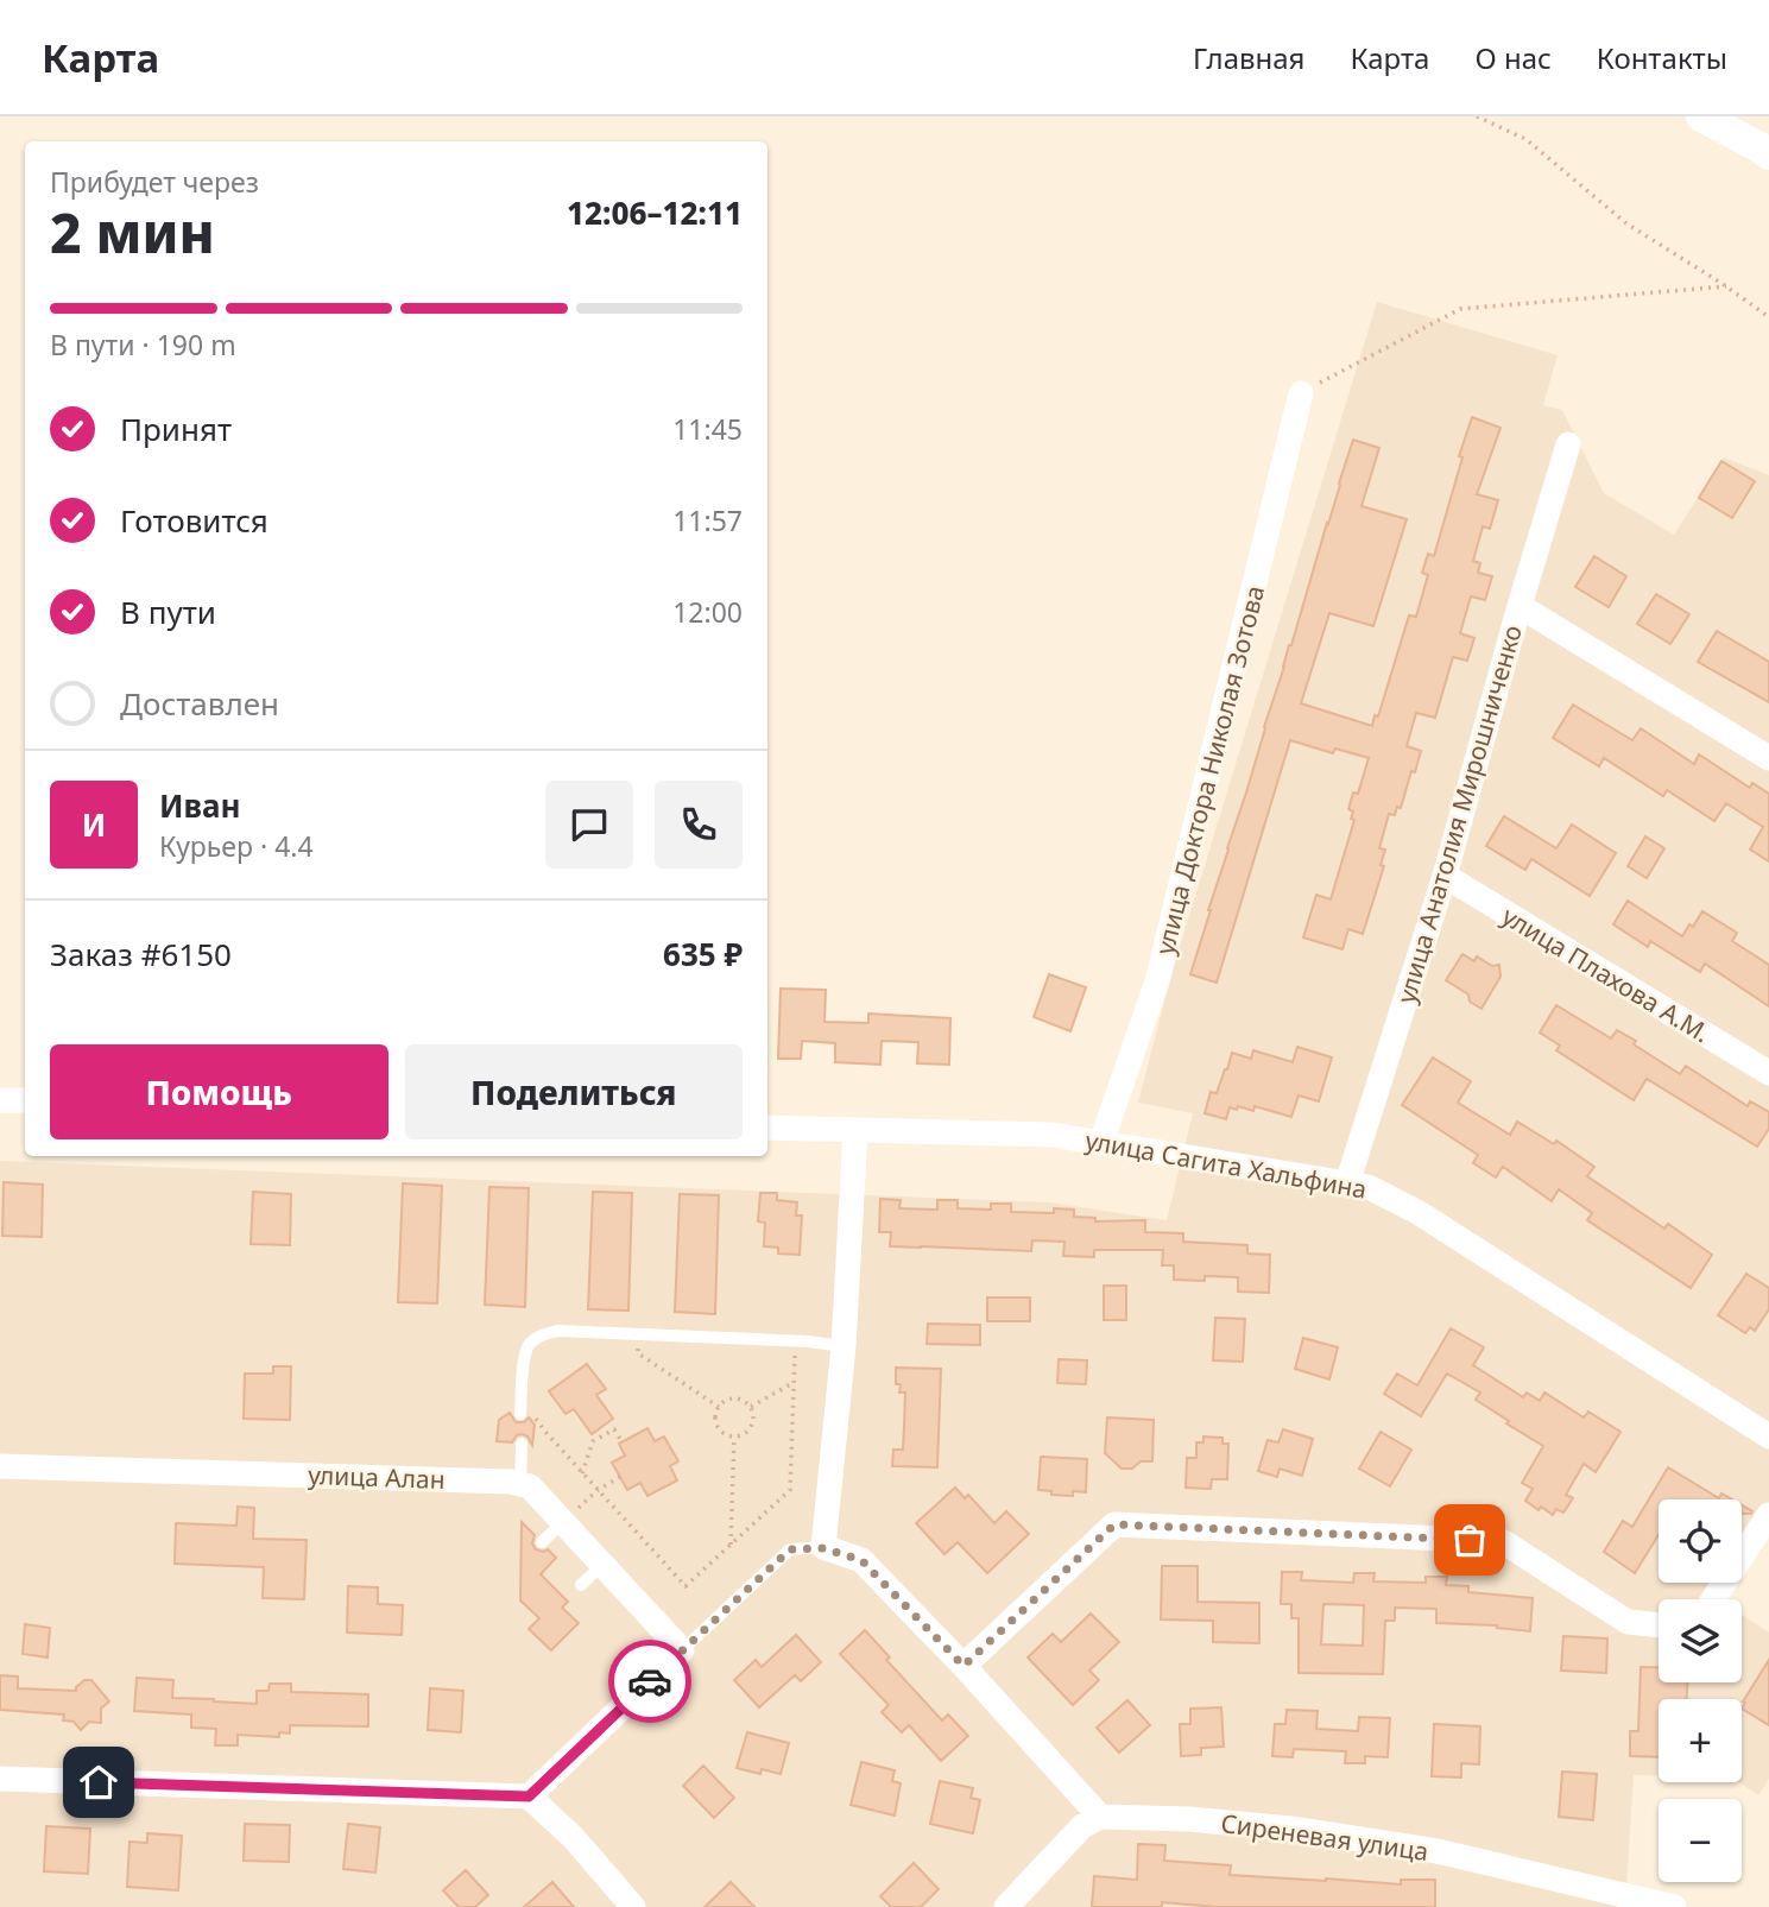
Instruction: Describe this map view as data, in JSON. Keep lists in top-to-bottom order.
{
  "streets": {
    "street": [
      "улица Доктора Николая Зотова",
      "улица Анатолия Мирошниченко",
      "улица Плахова А.М.",
      "улица Сагита Хальфина",
      "улица Алан",
      "Сиреневая улица"
    ]
  },
  "crossings": [
    ["улица Доктора Николая Зотова", "улица Сагита Хальфина"],
    ["улица Анатолия Мирошниченко", "улица Плахова А.М."],
    ["улица Анатолия Мирошниченко", "улица Сагита Хальфина"]
  ],
  "page": {
    "header": "Карта",
    "nav": [
      "Главная",
      "Карта",
      "О нас",
      "Контакты"
    ],
    "heading": ["2 мин", "Прибудет через", "12:06–12:11"],
    "panel": [
      "Иван",
      "Курьер · 4.4",
      "Заказ #6150",
      "635 ₽"
    ],
    "bar": "В пути · 190 m",
    "list": [
      ["Принят", "11:45"],
      ["Готовится", "11:57"],
      ["В пути", "12:00"],
      "Доставлен"
    ],
    "round": "И",
    "buttons": ["Помощь", "Поделиться"],
    "map_buttons": ["+", "−"]
  }
}
